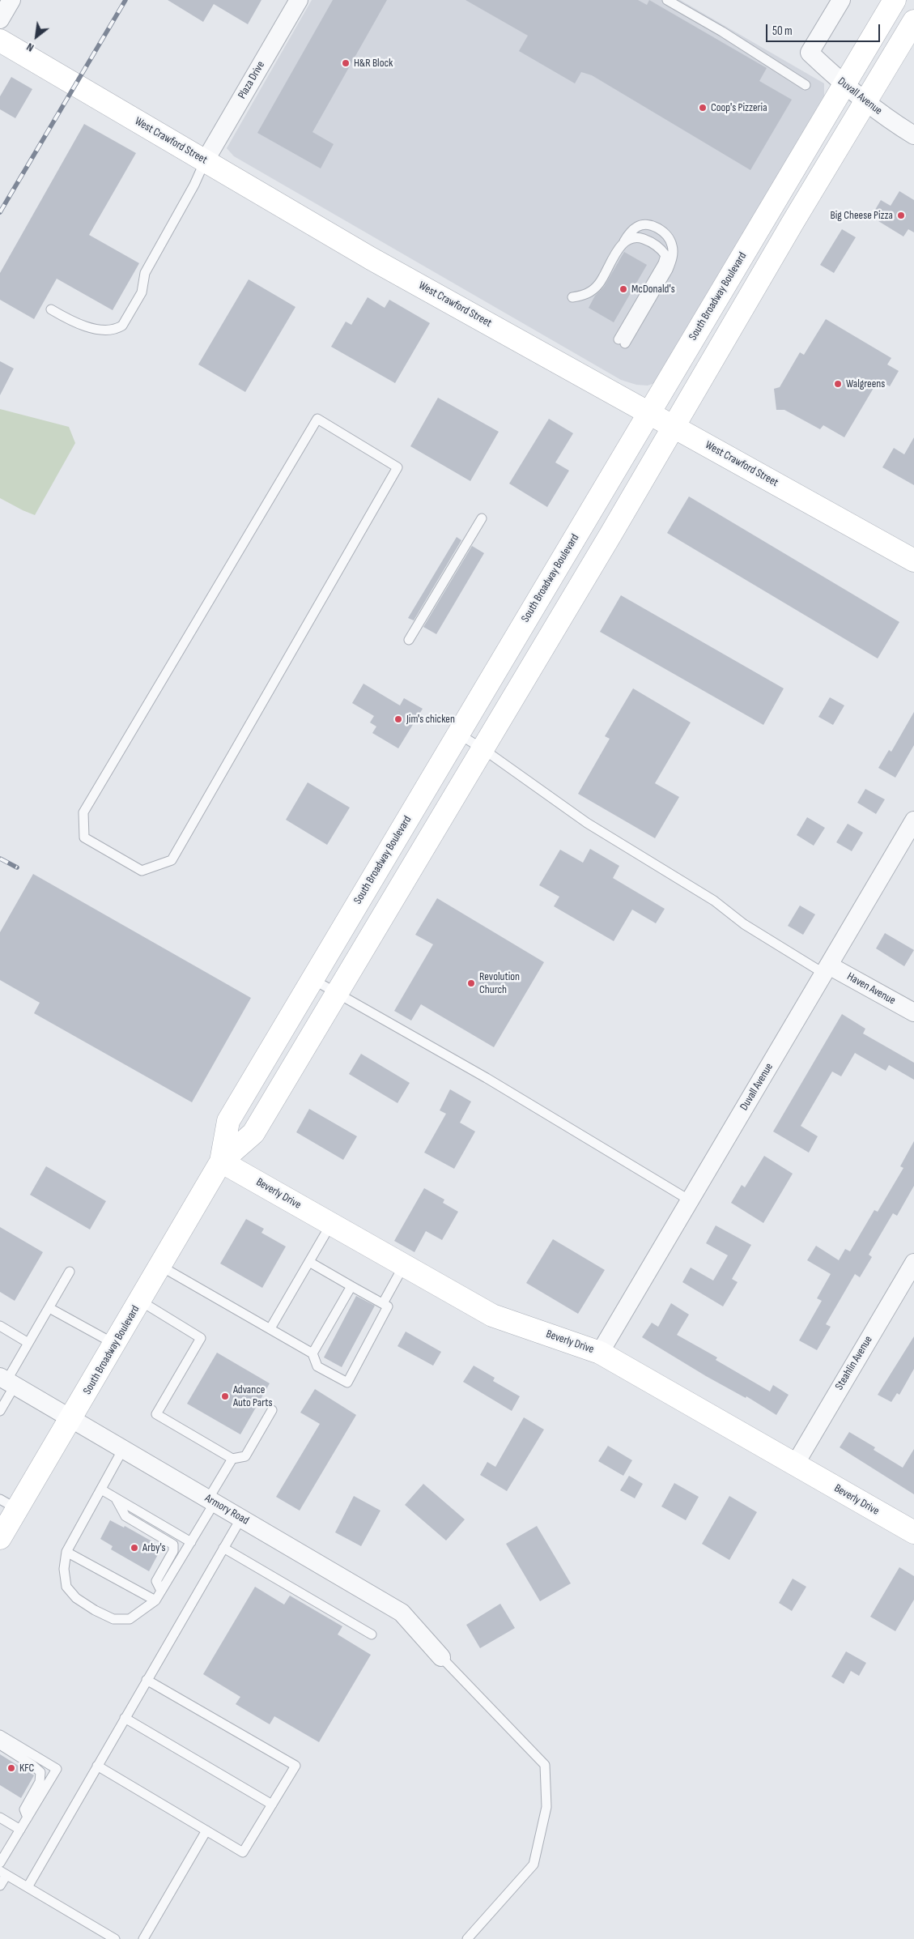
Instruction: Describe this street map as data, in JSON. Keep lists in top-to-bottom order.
{
  "streets": {
    "main road": ["West Crawford Street", "South Broadway Boulevard", "Beverly Drive"],
    "street": [
      "Plaza Drive",
      "Duvall Avenue",
      "Haven Avenue",
      "Steahlin Avenue",
      "Armory Road"
    ]
  },
  "crossings": [
    ["Plaza Drive", "West Crawford Street"],
    ["Duvall Avenue", "South Broadway Boulevard"],
    ["Duvall Avenue", "Haven Avenue"],
    ["Duvall Avenue", "Beverly Drive"],
    ["West Crawford Street", "South Broadway Boulevard"],
    ["South Broadway Boulevard", "Beverly Drive"],
    ["South Broadway Boulevard", "Armory Road"],
    ["Beverly Drive", "Steahlin Avenue"]
  ],
  "places": [
    "H&R Block",
    "Coop's Pizzeria",
    "Big Cheese Pizza",
    "McDonald's",
    "Walgreens",
    "Jim's chicken",
    "Revolution Church",
    "Advance Auto Parts",
    "Arby's",
    "KFC"
  ],
  "scale_bar": "50 m",
  "north": "bottom left"
}
